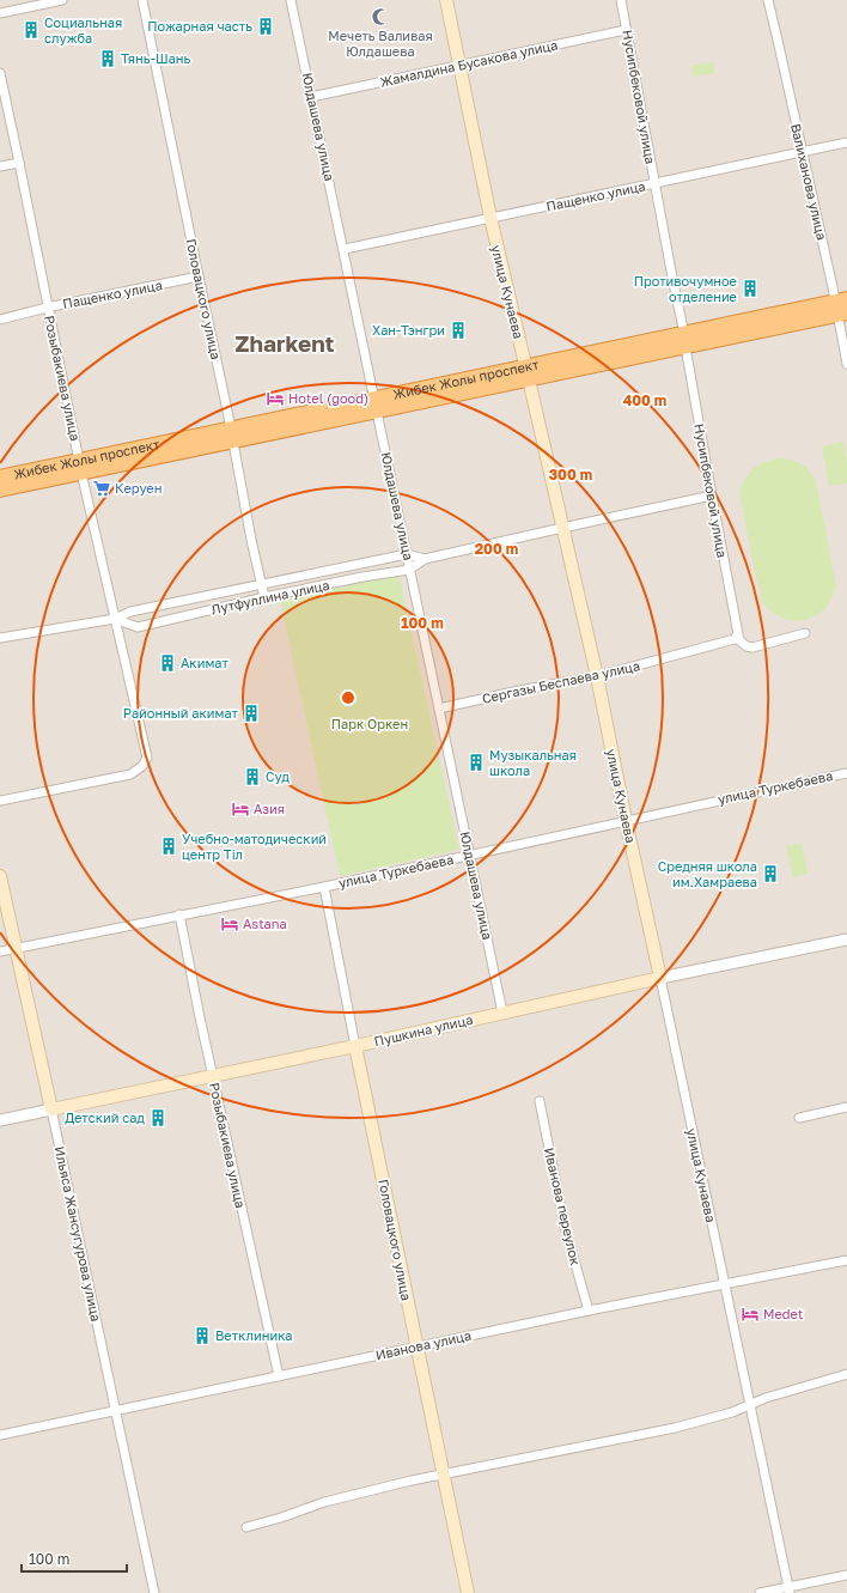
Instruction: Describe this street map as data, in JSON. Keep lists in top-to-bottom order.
{
  "streets": {
    "highway": ["Жибек Жолы проспект"],
    "main road": [
      "улица Кунаева",
      "Головацкого улица",
      "Пушкина улица",
      "Ильяса Жансугурова улица"
    ],
    "street": [
      "Жамалдина Бусакова улица",
      "Нусипбековой улица",
      "Юлдашева улица",
      "Валиханова улица",
      "Пащенко улица",
      "Розыбакиева улица",
      "Лутфуллина улица",
      "Сергазы Беспаева улица",
      "улица Туркебаева",
      "Иванова переулок",
      "Иванова улица"
    ]
  },
  "crossings": [
    ["Жамалдина Бусакова улица", "Нусипбековой улица"],
    ["Жамалдина Бусакова улица", "Юлдашева улица"],
    ["Жамалдина Бусакова улица", "улица Кунаева"],
    ["Нусипбековой улица", "Пащенко улица"],
    ["Нусипбековой улица", "Жибек Жолы проспект"],
    ["Нусипбековой улица", "Лутфуллина улица"],
    ["Нусипбековой улица", "Сергазы Беспаева улица"],
    ["Юлдашева улица", "Пащенко улица"],
    ["Юлдашева улица", "Жибек Жолы проспект"],
    ["Юлдашева улица", "Лутфуллина улица"],
    ["Юлдашева улица", "Сергазы Беспаева улица"],
    ["Юлдашева улица", "улица Туркебаева"],
    ["Юлдашева улица", "Пушкина улица"],
    ["Валиханова улица", "Пащенко улица"],
    ["Валиханова улица", "Жибек Жолы проспект"],
    ["Пащенко улица", "улица Кунаева"],
    ["Пащенко улица", "Головацкого улица"],
    ["Пащенко улица", "Розыбакиева улица"],
    ["улица Кунаева", "Жибек Жолы проспект"],
    ["улица Кунаева", "Лутфуллина улица"],
    ["улица Кунаева", "Сергазы Беспаева улица"],
    ["улица Кунаева", "улица Туркебаева"],
    ["улица Кунаева", "Пушкина улица"],
    ["улица Кунаева", "Иванова улица"],
    ["Головацкого улица", "Жибек Жолы проспект"],
    ["Головацкого улица", "Лутфуллина улица"],
    ["Головацкого улица", "улица Туркебаева"],
    ["Головацкого улица", "Пушкина улица"],
    ["Головацкого улица", "Иванова улица"],
    ["Розыбакиева улица", "Жибек Жолы проспект"],
    ["Розыбакиева улица", "Лутфуллина улица"],
    ["Розыбакиева улица", "улица Туркебаева"],
    ["Розыбакиева улица", "Пушкина улица"],
    ["Розыбакиева улица", "Иванова улица"],
    ["улица Туркебаева", "Ильяса Жансугурова улица"],
    ["Пушкина улица", "Ильяса Жансугурова улица"],
    ["Иванова переулок", "Иванова улица"],
    ["Ильяса Жансугурова улица", "Иванова улица"]
  ],
  "districts": ["Zharkent"],
  "parks": ["Парк Оркен"],
  "places": {
    "mosque": ["Мечеть Валивая Юлдашева"],
    "building": [
      "Пожарная часть",
      "Социальная служба",
      "Тянь-Шань",
      "Противочумное отделение",
      "Хан-Тэнгри",
      "Акимат",
      "Районный акимат",
      "Музыкальная школа",
      "Суд",
      "Учебно-матодический центр Тіл",
      "Средняя школа им.Хамраева",
      "Детский сад",
      "Ветклиника"
    ],
    "hotel": [
      "Hotel (good)",
      "Азия",
      "Astana",
      "Medet"
    ],
    "supermarket": ["Керуен"]
  },
  "scale_bar": "100 m",
  "rings": [
    "400 m",
    "300 m",
    "200 m",
    "100 m"
  ]
}
